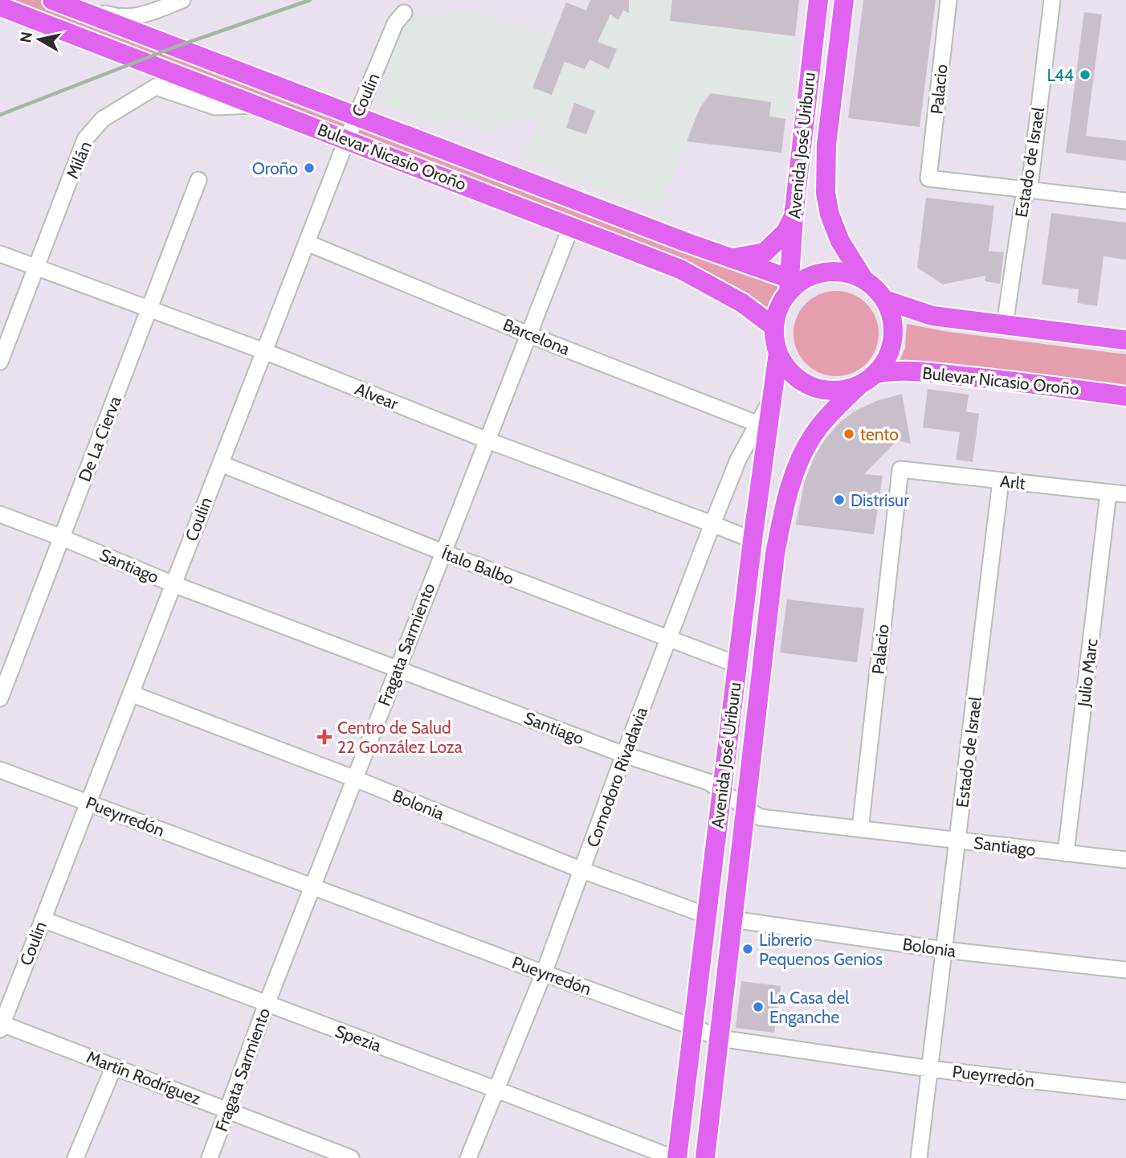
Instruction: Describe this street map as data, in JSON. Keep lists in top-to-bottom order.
{
  "streets": {
    "main road": ["Avenida José Uriburu", "Bulevar Nicasio Oroño"],
    "street": [
      "Palacio",
      "Coulin",
      "Milán",
      "Estado de Israel",
      "Barcelona",
      "Alvear",
      "De La Cierva",
      "Arlt",
      "Santiago",
      "Ítalo Balbo",
      "Fragata Sarmiento",
      "Julio Marc",
      "Comodoro Rivadavia",
      "Bolonia",
      "Pueyrredón",
      "Spezia",
      "Martín Rodríguez"
    ]
  },
  "crossings": [
    ["Palacio", "Estado de Israel"],
    ["Palacio", "Arlt"],
    ["Palacio", "Santiago"],
    ["Coulin", "Bulevar Nicasio Oroño"],
    ["Coulin", "Barcelona"],
    ["Coulin", "Alvear"],
    ["Coulin", "Santiago"],
    ["Coulin", "Ítalo Balbo"],
    ["Coulin", "Bolonia"],
    ["Coulin", "Pueyrredón"],
    ["Coulin", "Spezia"],
    ["Coulin", "Martín Rodríguez"],
    ["Avenida José Uriburu", "Bulevar Nicasio Oroño"],
    ["Avenida José Uriburu", "Barcelona"],
    ["Avenida José Uriburu", "Alvear"],
    ["Avenida José Uriburu", "Santiago"],
    ["Avenida José Uriburu", "Ítalo Balbo"],
    ["Avenida José Uriburu", "Comodoro Rivadavia"],
    ["Avenida José Uriburu", "Bolonia"],
    ["Avenida José Uriburu", "Pueyrredón"],
    ["Avenida José Uriburu", "Spezia"],
    ["Bulevar Nicasio Oroño", "Milán"],
    ["Bulevar Nicasio Oroño", "Fragata Sarmiento"],
    ["Milán", "Alvear"],
    ["Estado de Israel", "Arlt"],
    ["Estado de Israel", "Santiago"],
    ["Estado de Israel", "Bolonia"],
    ["Estado de Israel", "Pueyrredón"],
    ["Barcelona", "Fragata Sarmiento"],
    ["Barcelona", "Comodoro Rivadavia"],
    ["Alvear", "De La Cierva"],
    ["Alvear", "Fragata Sarmiento"],
    ["Alvear", "Comodoro Rivadavia"],
    ["De La Cierva", "Santiago"],
    ["Arlt", "Julio Marc"],
    ["Santiago", "Fragata Sarmiento"],
    ["Santiago", "Julio Marc"],
    ["Santiago", "Comodoro Rivadavia"],
    ["Ítalo Balbo", "Fragata Sarmiento"],
    ["Ítalo Balbo", "Comodoro Rivadavia"],
    ["Fragata Sarmiento", "Bolonia"],
    ["Fragata Sarmiento", "Pueyrredón"],
    ["Fragata Sarmiento", "Spezia"],
    ["Fragata Sarmiento", "Martín Rodríguez"],
    ["Comodoro Rivadavia", "Bolonia"],
    ["Comodoro Rivadavia", "Pueyrredón"],
    ["Comodoro Rivadavia", "Spezia"]
  ],
  "places": {
    "other": [
      "L44",
      "Oroño",
      "tento",
      "Distrisur",
      "Librerio Pequenos Genios",
      "La Casa del Enganche"
    ],
    "health": ["Centro de Salud 22 González Loza"]
  },
  "north": "left"
}
